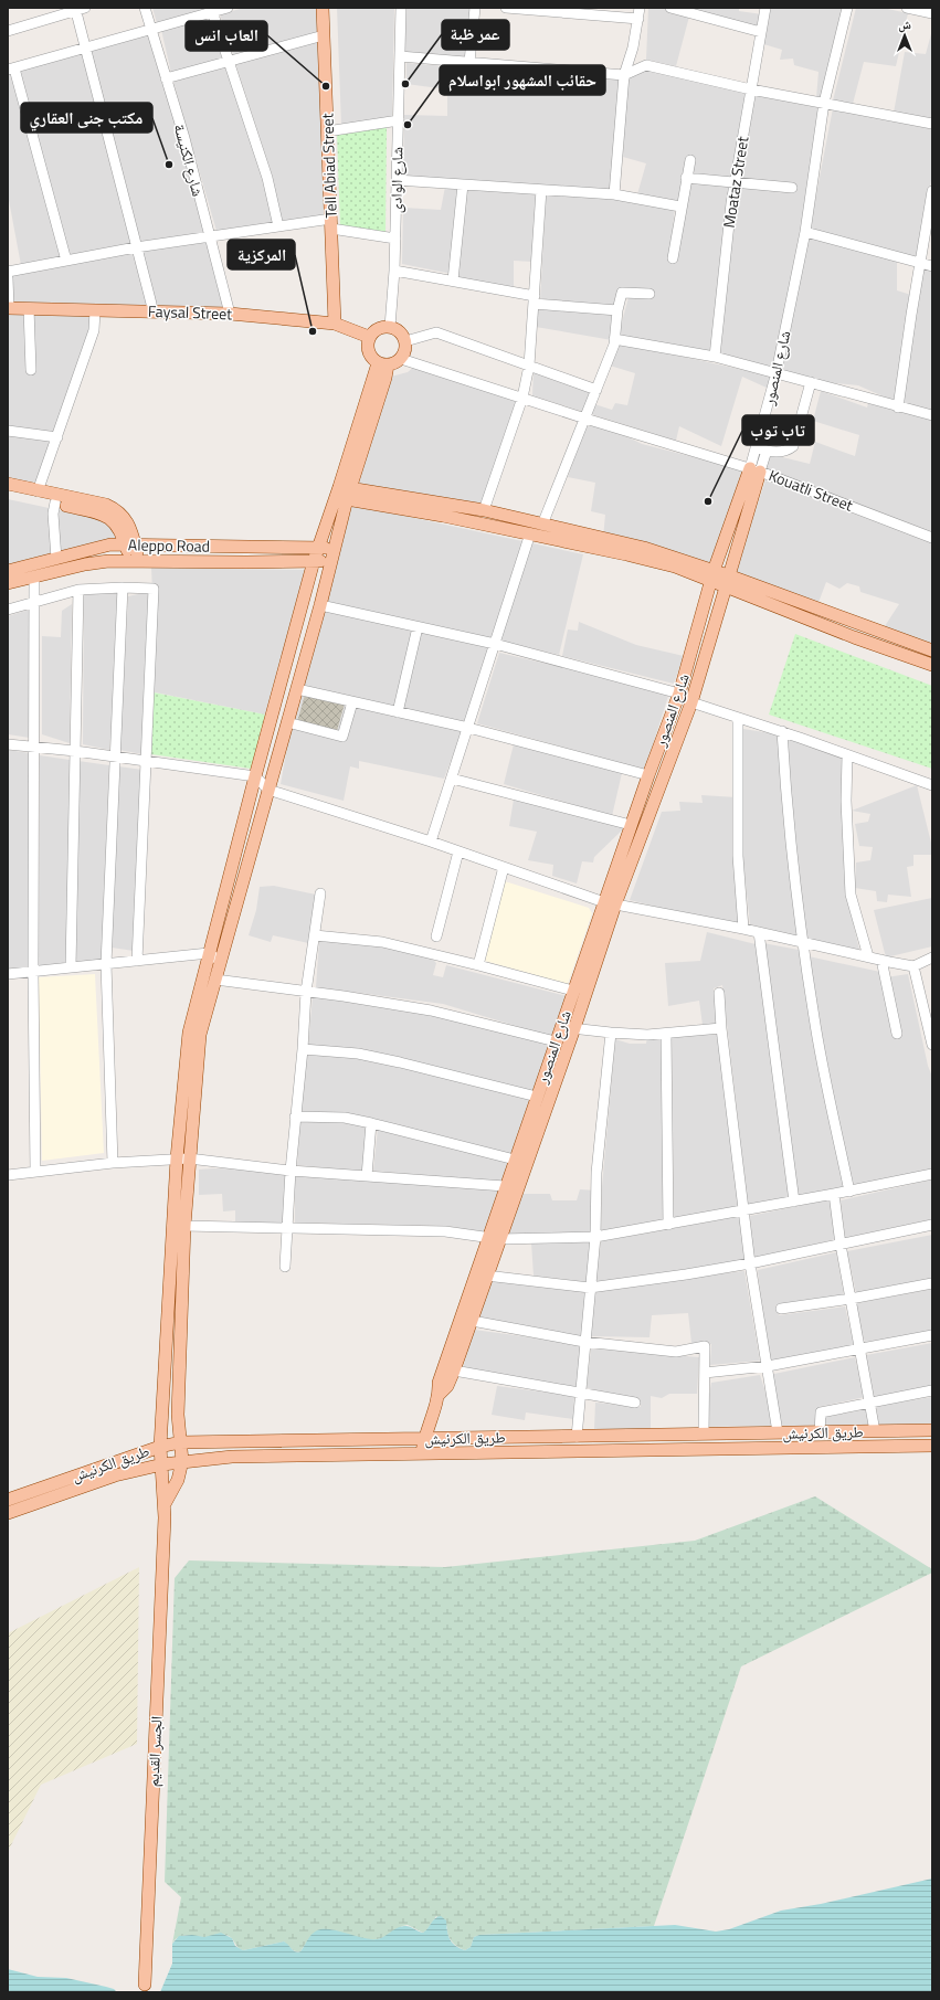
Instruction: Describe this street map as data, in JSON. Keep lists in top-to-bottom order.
{
  "streets": {
    "main road": [
      "Tell Abiad Street",
      "Faysal Street",
      "شارع المنصور",
      "Aleppo Road",
      "طريق الكرنيش",
      "الجسر القديم"
    ],
    "street": [
      "شارع الكنيسة",
      "شارع الوادى",
      "Moataz Street",
      "Kouatli Street"
    ]
  },
  "crossings": [
    ["شارع الكنيسة", "Faysal Street"],
    ["Tell Abiad Street", "Faysal Street"],
    ["شارع الوادى", "Faysal Street"],
    ["شارع الوادى", "Kouatli Street"],
    ["Faysal Street", "Kouatli Street"],
    ["شارع المنصور", "Kouatli Street"],
    ["شارع المنصور", "طريق الكرنيش"],
    ["طريق الكرنيش", "الجسر القديم"]
  ],
  "places": [
    "عمر ظبة",
    "العاب انس",
    "حقائب المشهور ابواسلام",
    "مكتب جنى العقاري",
    "المركزية",
    "تاب توب"
  ],
  "north": "top"
}
